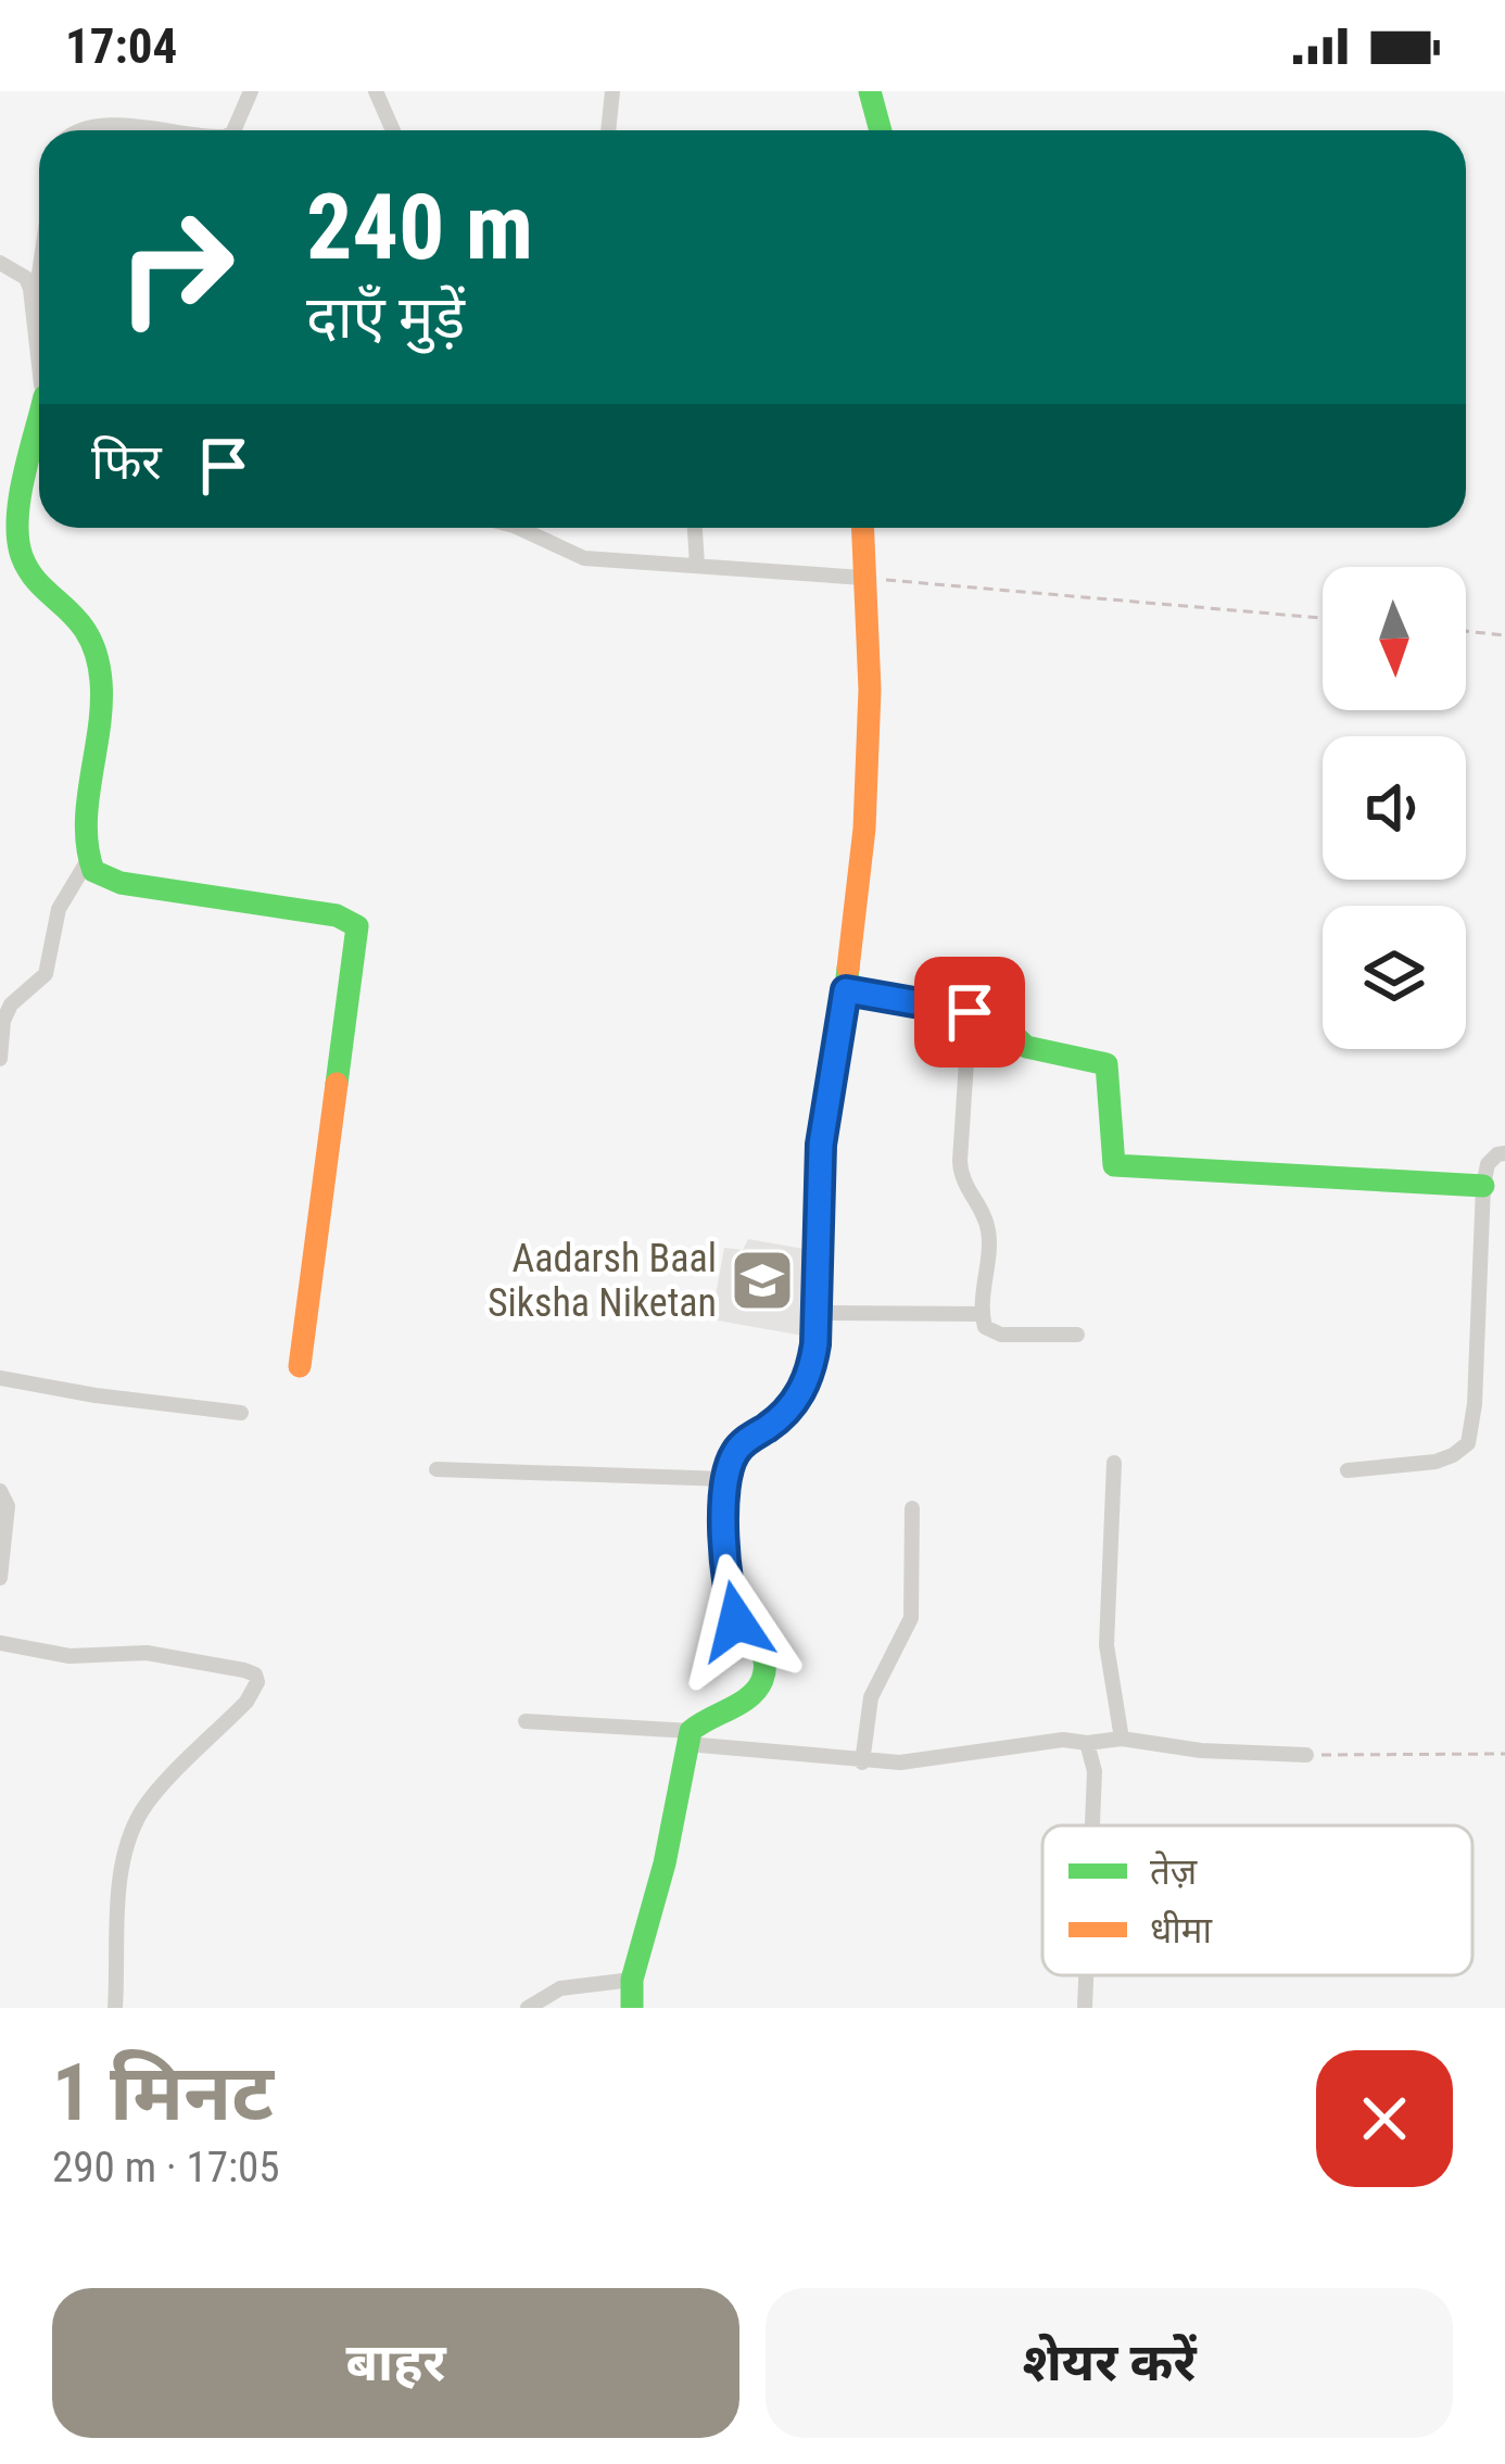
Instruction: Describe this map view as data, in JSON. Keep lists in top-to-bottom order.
{
  "places": {
    "school or university": ["Aadarsh Baal Siksha Niketan"]
  },
  "legend": ["तेज़", "धीमा"],
  "north": "bottom",
  "page": {
    "status": "17:04",
    "turn": ["240 m", "दाएँ मुड़ें"],
    "then": "फिर",
    "heading": ["1 मिनट", "290 m · 17:05"],
    "buttons": ["बाहर", "शेयर करें"]
  }
}
